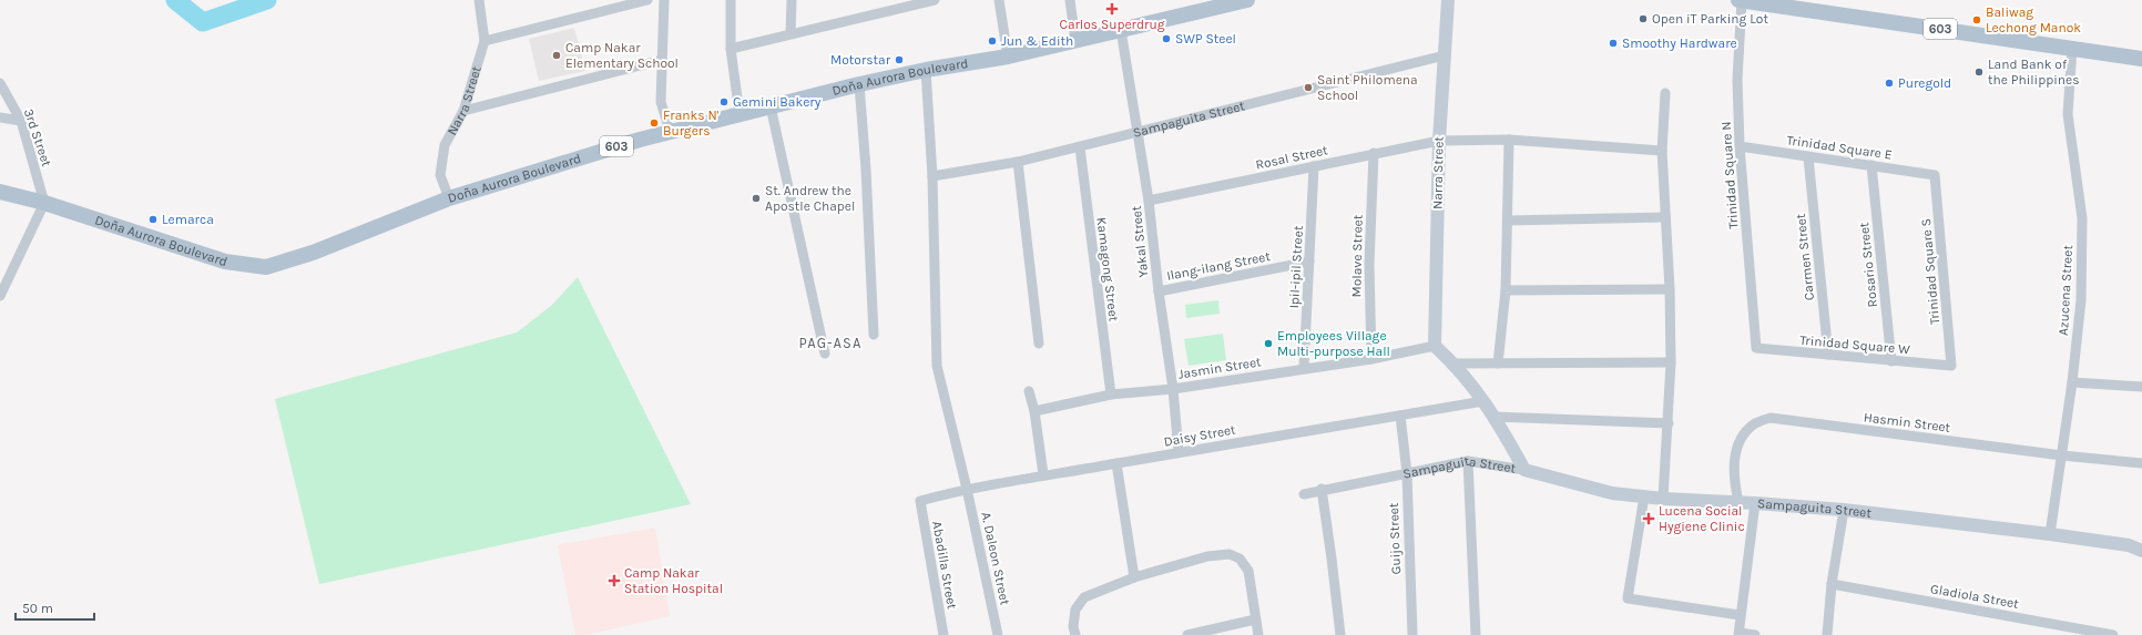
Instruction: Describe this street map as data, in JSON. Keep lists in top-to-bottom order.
{
  "streets": {
    "main road": ["603", "Doña Aurora Boulevard"],
    "street": [
      "Narra Street",
      "Sampaguita Street",
      "3rd Street",
      "Trinidad Square E",
      "Rosal Street",
      "Trinidad Square N",
      "Yakal Street",
      "Molave Street",
      "Carmen Street",
      "Rosario Street",
      "Ilang-ilang Street",
      "Ipil-ipil Street",
      "Kamagong Street",
      "Trinidad Square S",
      "Azucena Street",
      "Trinidad Square W",
      "Jasmin Street",
      "Hasmin Street",
      "Daisy Street",
      "Guijo Street",
      "A. Daleon Street",
      "Abadilla Street",
      "Gladiola Street"
    ]
  },
  "crossings": [
    ["603", "Trinidad Square N"],
    ["603", "Azucena Street"],
    ["Doña Aurora Boulevard", "Narra Street"],
    ["Doña Aurora Boulevard", "3rd Street"],
    ["Doña Aurora Boulevard", "Yakal Street"],
    ["Doña Aurora Boulevard", "A. Daleon Street"],
    ["Narra Street", "Sampaguita Street"],
    ["Narra Street", "Rosal Street"],
    ["Narra Street", "Jasmin Street"],
    ["Sampaguita Street", "Yakal Street"],
    ["Sampaguita Street", "Kamagong Street"],
    ["Sampaguita Street", "Azucena Street"],
    ["Sampaguita Street", "Hasmin Street"],
    ["Sampaguita Street", "Guijo Street"],
    ["Sampaguita Street", "A. Daleon Street"],
    ["Trinidad Square E", "Trinidad Square N"],
    ["Trinidad Square E", "Carmen Street"],
    ["Trinidad Square E", "Rosario Street"],
    ["Trinidad Square E", "Trinidad Square S"],
    ["Rosal Street", "Yakal Street"],
    ["Rosal Street", "Molave Street"],
    ["Rosal Street", "Ipil-ipil Street"],
    ["Trinidad Square N", "Trinidad Square W"],
    ["Yakal Street", "Ilang-ilang Street"],
    ["Yakal Street", "Jasmin Street"],
    ["Yakal Street", "Daisy Street"],
    ["Molave Street", "Jasmin Street"],
    ["Carmen Street", "Trinidad Square W"],
    ["Rosario Street", "Trinidad Square W"],
    ["Ilang-ilang Street", "Ipil-ipil Street"],
    ["Ipil-ipil Street", "Jasmin Street"],
    ["Kamagong Street", "Jasmin Street"],
    ["Trinidad Square S", "Trinidad Square W"],
    ["Azucena Street", "Hasmin Street"],
    ["Daisy Street", "Guijo Street"],
    ["Daisy Street", "A. Daleon Street"],
    ["Daisy Street", "Abadilla Street"]
  ],
  "districts": ["PAG-ASA"],
  "places": {
    "health": ["Carlos Superdrug", "Lucena Social Hygiene Clinic", "Camp Nakar Station Hospital"],
    "other": [
      "Open iT Parking Lot",
      "Baliwag Lechong Manok",
      "SWP Steel",
      "Jun & Edith",
      "Smoothy Hardware",
      "Camp Nakar Elementary School",
      "Motorstar",
      "Land Bank of the Philippines",
      "Puregold",
      "Saint Philomena School",
      "Gemini Bakery",
      "Franks N' Burgers",
      "St. Andrew the Apostle Chapel",
      "Lemarca",
      "Employees Village Multi-purpose Hall"
    ]
  },
  "scale_bar": "50 m"
}
